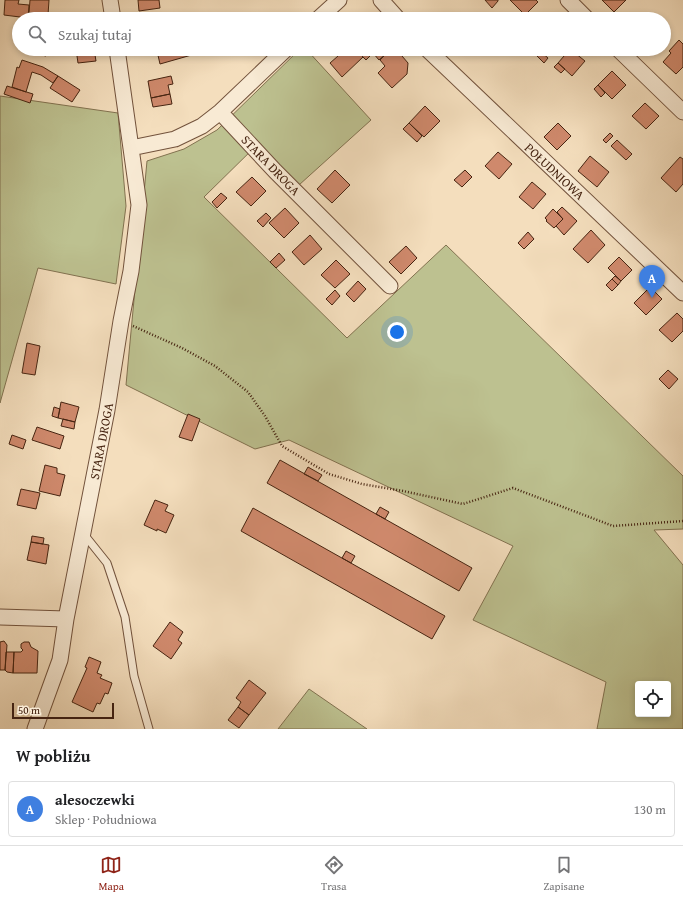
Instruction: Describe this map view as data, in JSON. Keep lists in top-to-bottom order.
{
  "streets": {
    "street": ["STARA DROGA", "POŁUDNIOWA"]
  },
  "scale_bar": "50 m",
  "page": {
    "search": "Szukaj tutaj",
    "pins": "A",
    "scale": "50 m",
    "heading": "W pobliżu",
    "list": [
      {
        "mark": "A",
        "name": "alesoczewki",
        "note": "Sklep · Południowa",
        "value": "130 m"
      }
    ],
    "nav": ["Mapa", "Trasa", "Zapisane"]
  }
}
